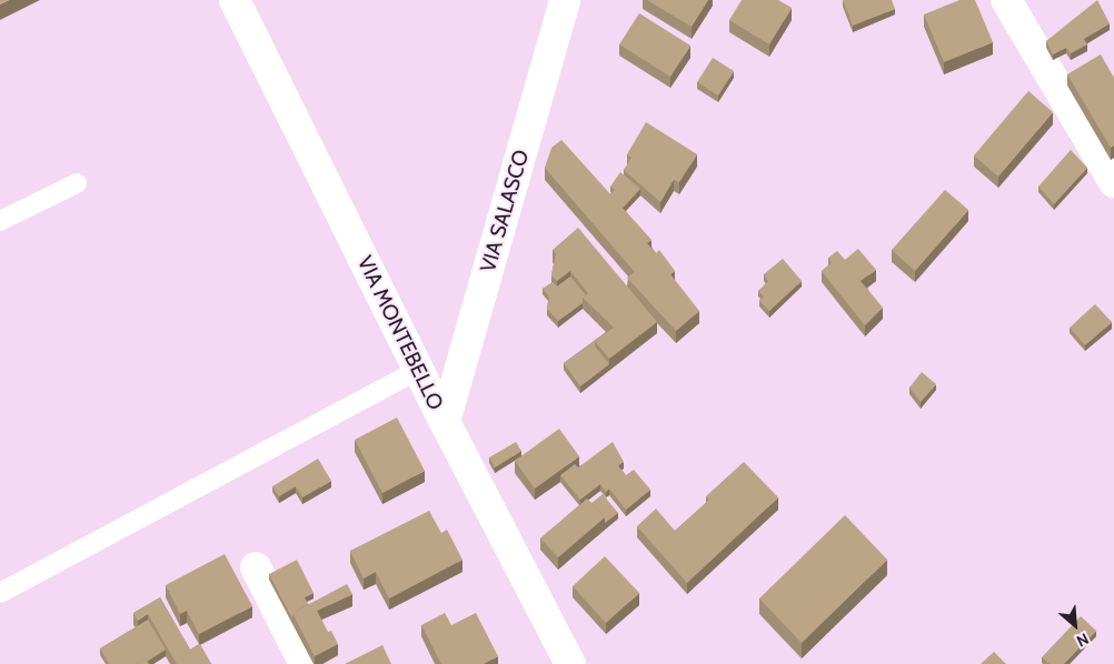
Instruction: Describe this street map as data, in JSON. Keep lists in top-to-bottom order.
{
  "streets": {
    "street": ["VIA SALASCO", "VIA MONTEBELLO"]
  },
  "crossings": [
    ["VIA SALASCO", "VIA MONTEBELLO"]
  ],
  "north": "bottom right"
}
